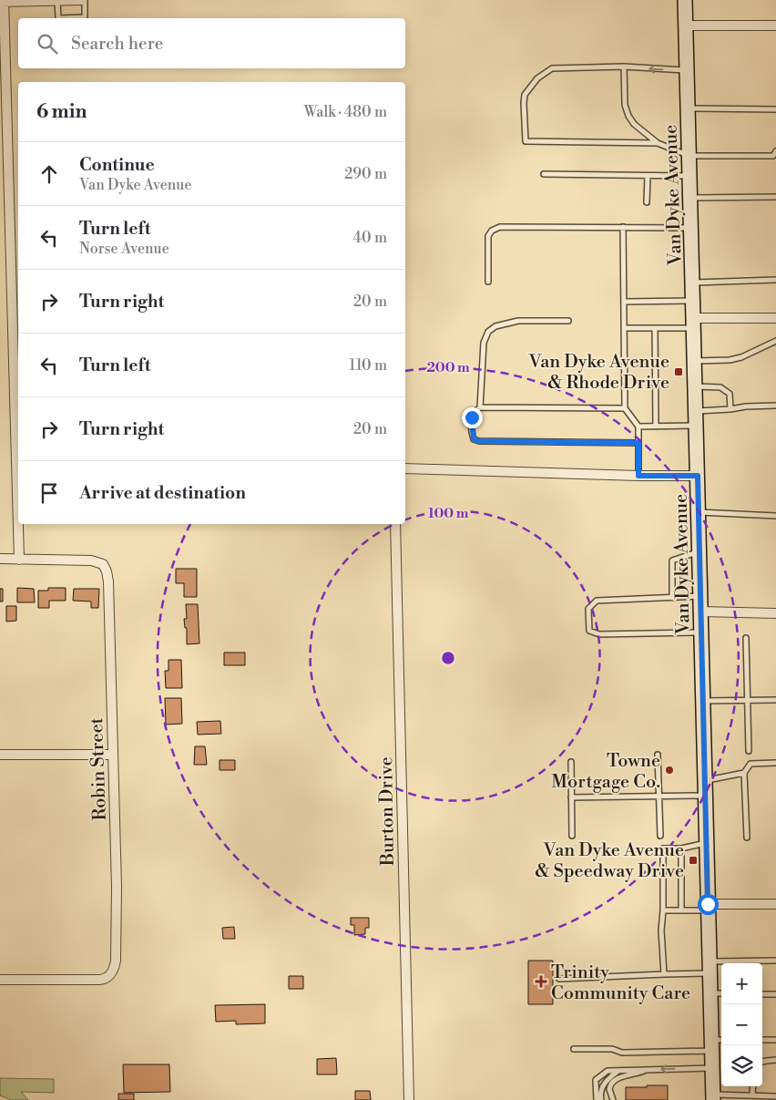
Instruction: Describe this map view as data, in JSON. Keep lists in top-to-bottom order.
{
  "streets": {
    "main road": ["Van Dyke Avenue"],
    "street": ["Robin Street", "Burton Drive"]
  },
  "places": {
    "transit": ["Van Dyke Avenue & Rhode Drive", "Van Dyke Avenue & Speedway Drive"],
    "other": ["Towne Mortgage Co."],
    "health": ["Trinity Community Care"]
  },
  "page": {
    "search": "Search here",
    "heading": ["6 min", "Walk · 480 m"],
    "list": [
      ["Continue", "Van Dyke Avenue", "290 m"],
      ["Turn left", "Norse Avenue", "40 m"],
      ["Turn right", "20 m"],
      ["Turn left", "110 m"],
      ["Turn right", "20 m"],
      "Arrive at destination"
    ],
    "map_buttons": ["+", "−"]
  },
  "rings": ["200 m", "100 m"]
}
